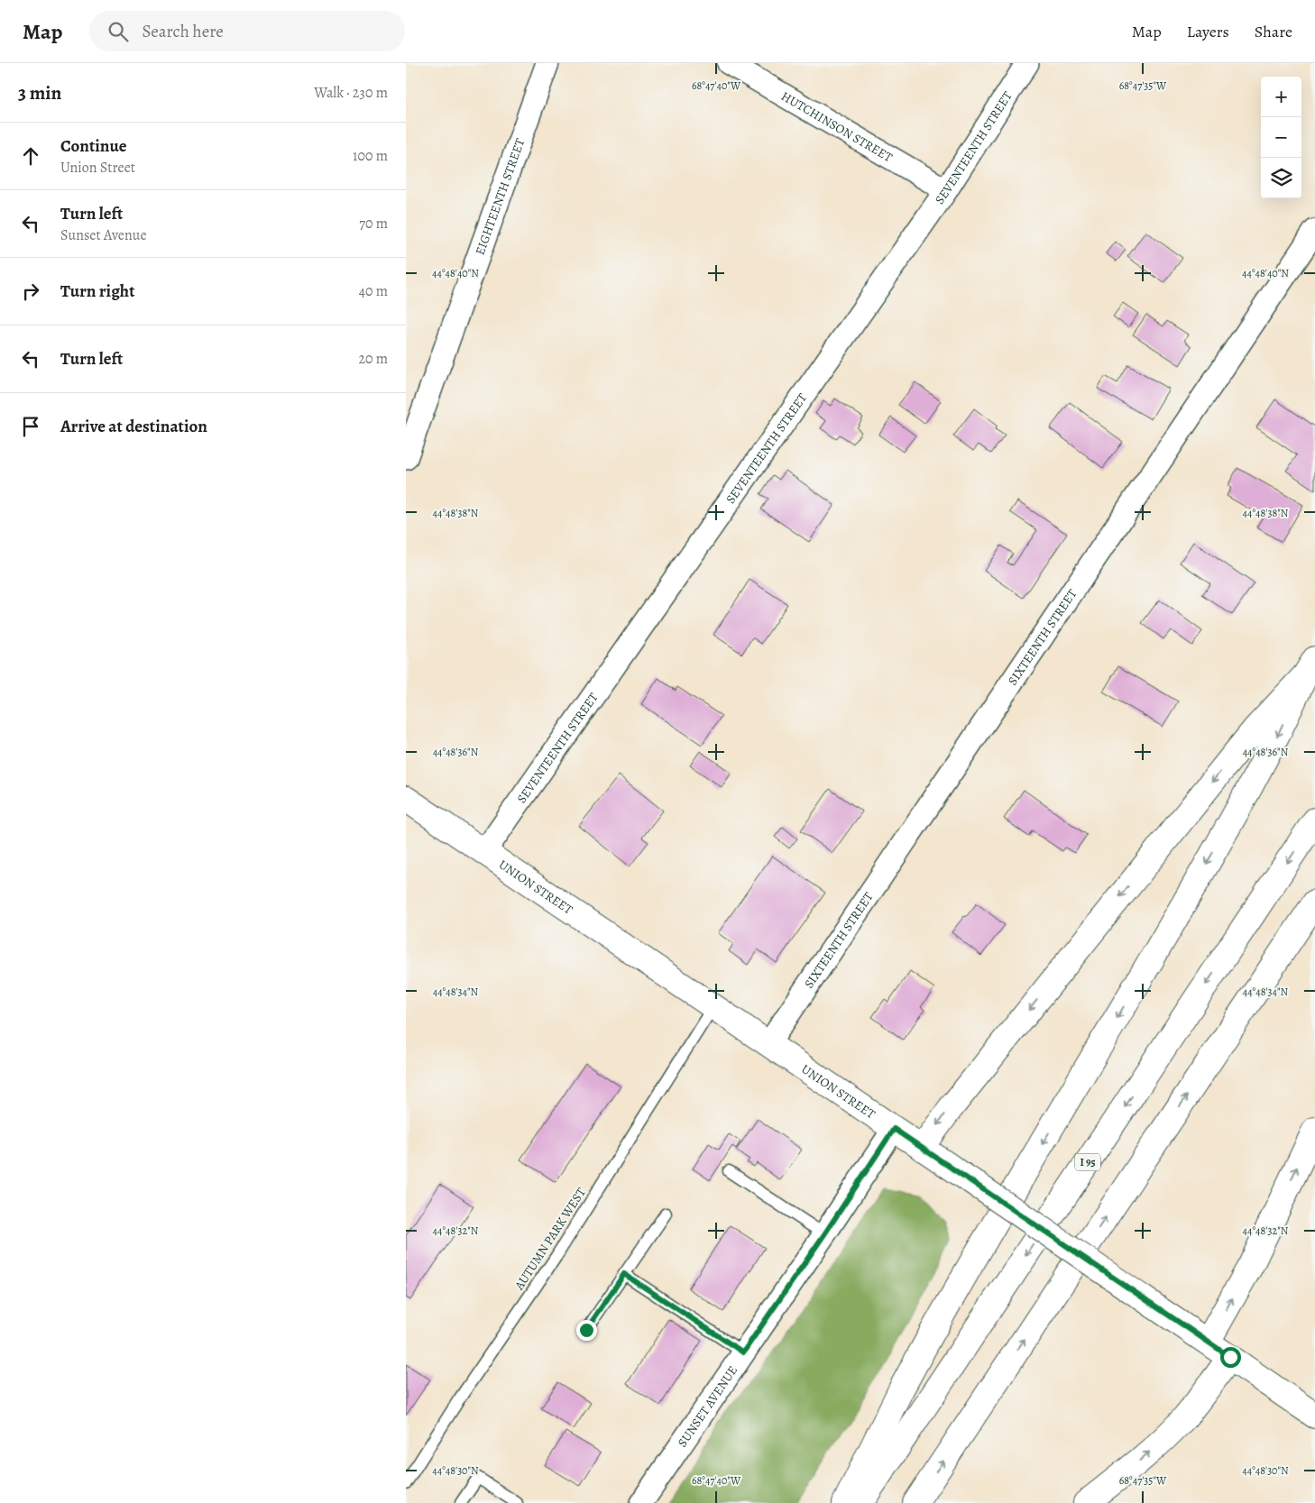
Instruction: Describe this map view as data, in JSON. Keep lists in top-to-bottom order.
{
  "streets": {
    "main road": ["UNION STREET", "I 95"],
    "street": [
      "HUTCHINSON STREET",
      "SEVENTEENTH STREET",
      "EIGHTEENTH STREET",
      "SIXTEENTH STREET",
      "SUNSET AVENUE"
    ],
    "lane": ["AUTUMN PARK WEST"]
  },
  "crossings": [
    ["HUTCHINSON STREET", "SEVENTEENTH STREET"],
    ["SEVENTEENTH STREET", "UNION STREET"],
    ["SIXTEENTH STREET", "UNION STREET"],
    ["UNION STREET", "AUTUMN PARK WEST"],
    ["UNION STREET", "SUNSET AVENUE"]
  ],
  "page": {
    "header": "Map",
    "search": "Search here",
    "nav": ["Map", "Layers", "Share"],
    "heading": ["3 min", "Walk · 230 m"],
    "map_buttons": ["+", "−"],
    "list": [
      ["Continue", "Union Street", "100 m"],
      ["Turn left", "Sunset Avenue", "70 m"],
      ["Turn right", "40 m"],
      ["Turn left", "20 m"],
      "Arrive at destination"
    ]
  },
  "coordinates": [
    "68°47'40\"W",
    "68°47'35\"W",
    "44°48'40\"N",
    "44°48'38\"N",
    "44°48'36\"N",
    "44°48'34\"N",
    "44°48'32\"N",
    "44°48'30\"N"
  ]
}
